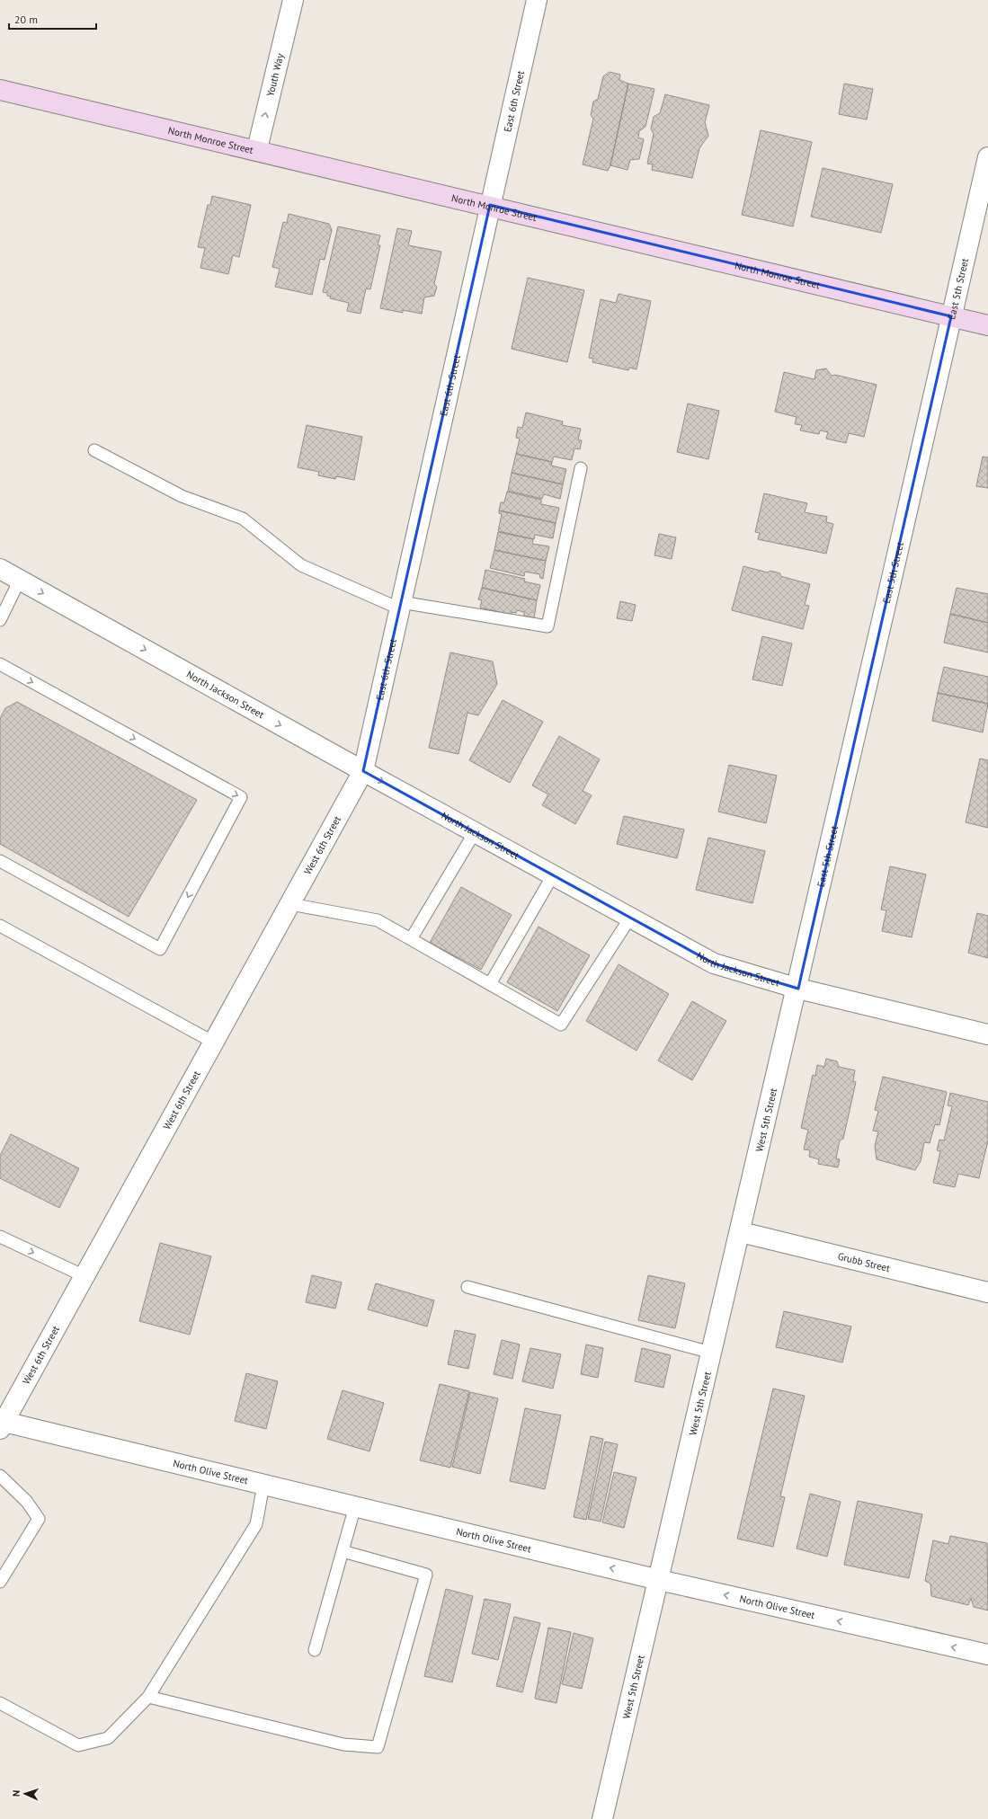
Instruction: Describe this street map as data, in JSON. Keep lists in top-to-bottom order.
{
  "streets": {
    "main road": ["North Monroe Street"],
    "street": [
      "Youth Way",
      "East 6th Street",
      "East 5th Street",
      "North Jackson Street",
      "West 6th Street",
      "West 5th Street",
      "Grubb Street",
      "North Olive Street"
    ]
  },
  "crossings": [
    ["Youth Way", "North Monroe Street"],
    ["East 6th Street", "North Monroe Street"],
    ["East 6th Street", "North Jackson Street"],
    ["East 6th Street", "West 6th Street"],
    ["North Monroe Street", "East 5th Street"],
    ["East 5th Street", "North Jackson Street"],
    ["East 5th Street", "West 5th Street"],
    ["North Jackson Street", "West 6th Street"],
    ["North Jackson Street", "West 5th Street"],
    ["West 6th Street", "North Olive Street"],
    ["West 5th Street", "Grubb Street"],
    ["West 5th Street", "North Olive Street"]
  ],
  "one_way": ["Youth Way", "North Jackson Street", "North Olive Street"],
  "scale_bar": "20 m",
  "north": "left"
}
